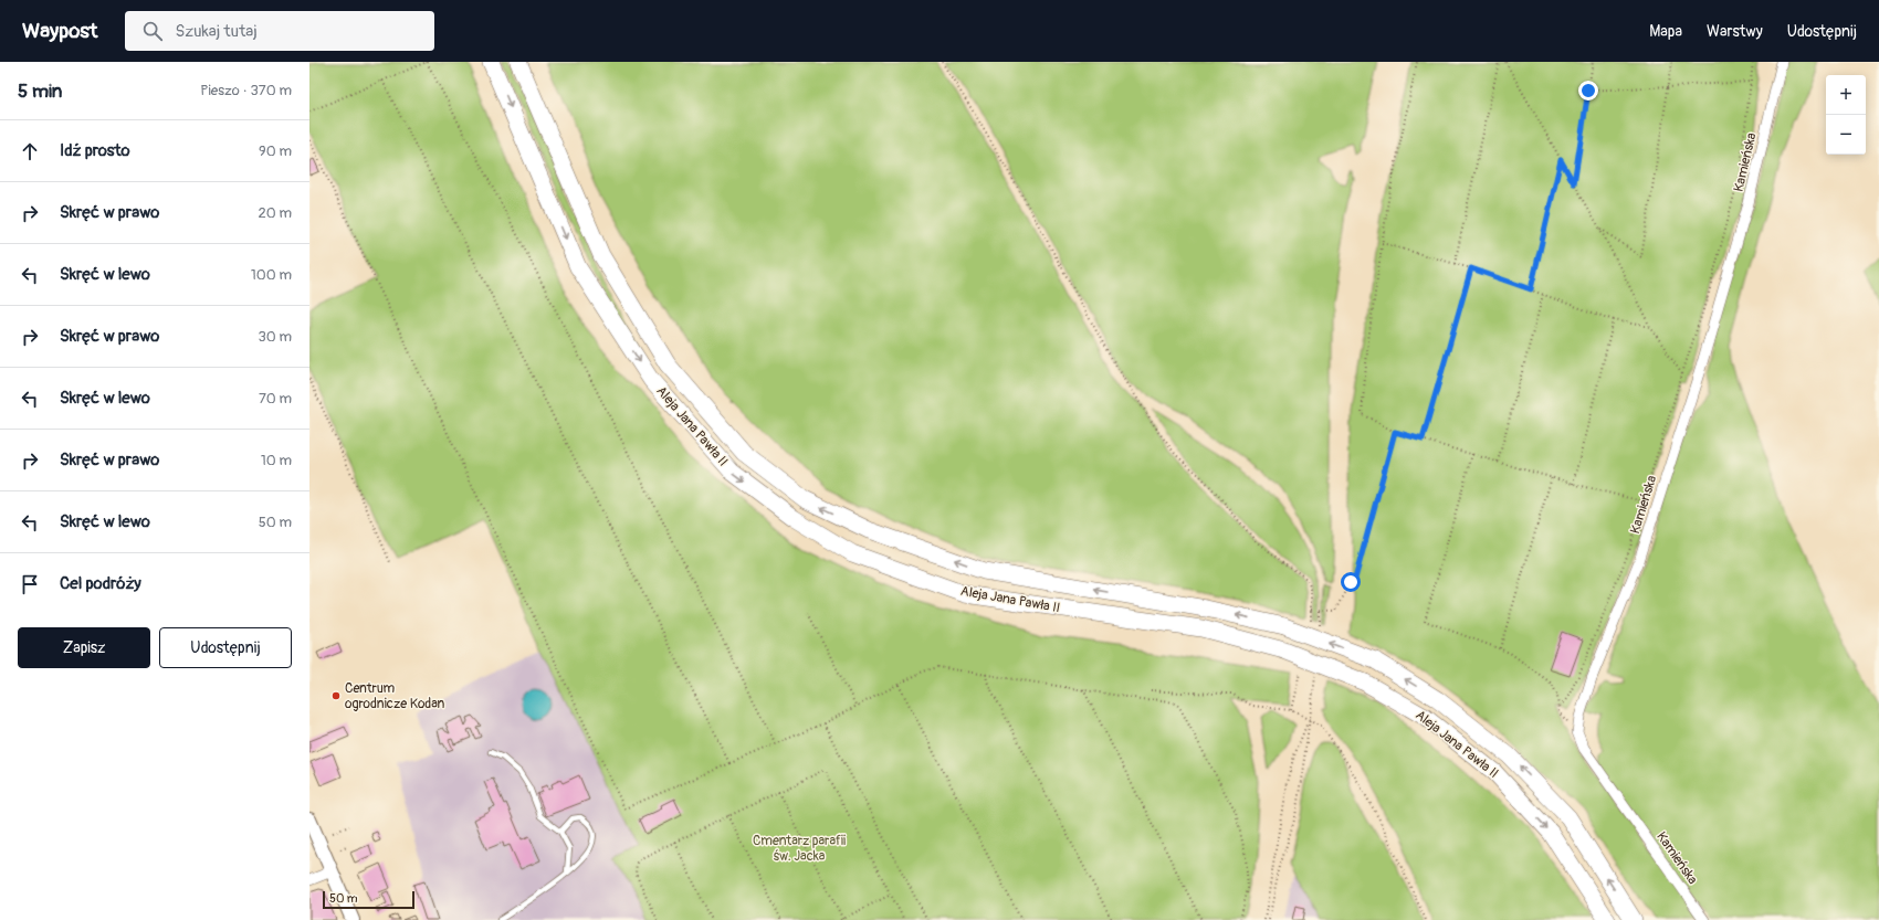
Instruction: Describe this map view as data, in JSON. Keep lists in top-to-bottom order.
{
  "streets": {
    "main road": ["Aleja Jana Pawła II"],
    "street": ["Kamieńska"]
  },
  "parks": ["Cmentarz parafii św. Jacka"],
  "places": ["Centrum ogrodnicze Kodan"],
  "scale_bar": "50 m",
  "page": {
    "header": "Waypost",
    "search": "Szukaj tutaj",
    "nav": ["Mapa", "Warstwy", "Udostępnij"],
    "heading": ["5 min", "Pieszo · 370 m"],
    "map_buttons": ["+", "−"],
    "list": [
      ["Idź prosto", "90 m"],
      ["Skręć w prawo", "20 m"],
      ["Skręć w lewo", "100 m"],
      ["Skręć w prawo", "30 m"],
      ["Skręć w lewo", "70 m"],
      ["Skręć w prawo", "10 m"],
      ["Skręć w lewo", "50 m"],
      "Cel podróży"
    ],
    "buttons": ["Zapisz", "Udostępnij"],
    "scale": "50 m"
  }
}
